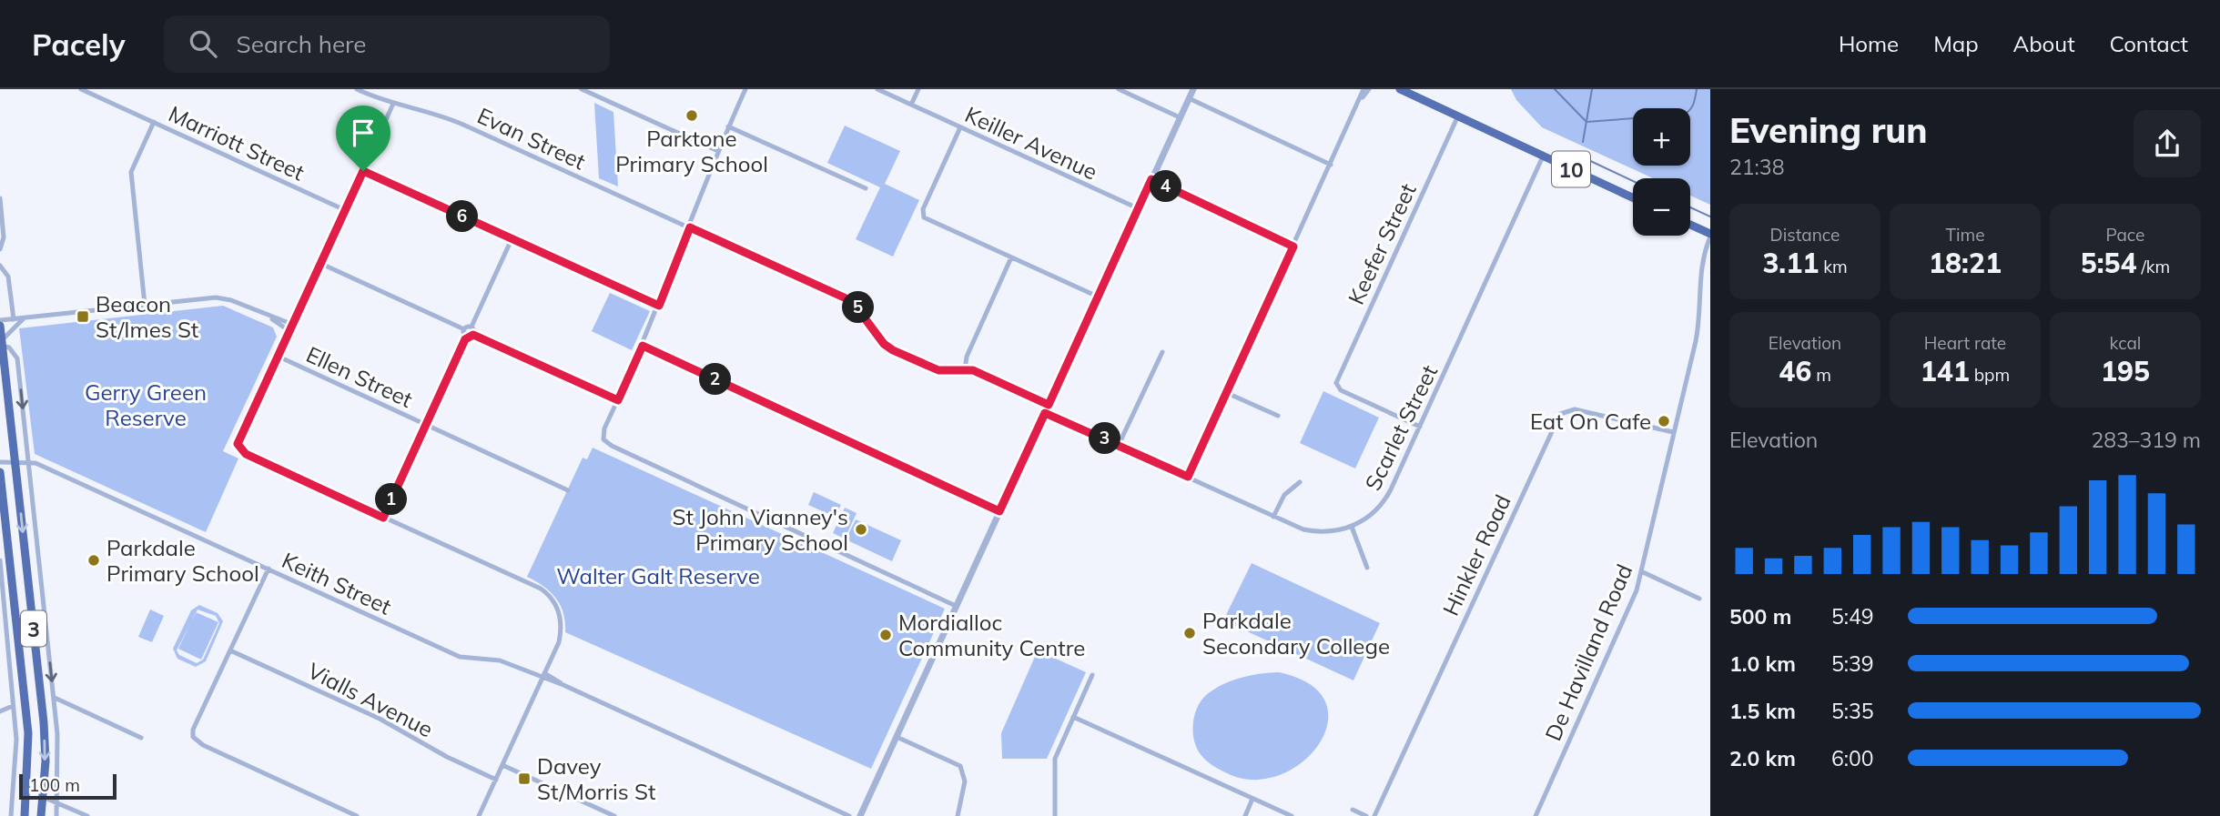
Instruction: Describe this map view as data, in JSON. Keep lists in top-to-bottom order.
{
  "streets": {
    "highway": ["10", "3"],
    "street": [
      "Evan Street",
      "Marriott Street",
      "Keiller Avenue",
      "Keefer Street",
      "Ellen Street",
      "Scarlet Street",
      "Hinkler Road",
      "Keith Street",
      "De Havilland Road",
      "Vialls Avenue"
    ]
  },
  "crossings": [
    ["Evan Street", "Scarlet Street"],
    ["10", "Keefer Street"],
    ["10", "Scarlet Street"],
    ["Keefer Street", "Scarlet Street"],
    ["Hinkler Road", "De Havilland Road"],
    ["Keith Street", "3"]
  ],
  "parks": ["Gerry Green Reserve", "Walter Galt Reserve"],
  "places": {
    "other": [
      "Parktone Primary School",
      "Eat On Cafe",
      "St John Vianney's Primary School",
      "Parkdale Primary School",
      "Parkdale Secondary College",
      "Mordialloc Community Centre"
    ],
    "transit": ["Beacon St/Imes St", "Davey St/Morris St"]
  },
  "scale_bar": "100 m",
  "page": {
    "header": "Pacely",
    "search": "Search here",
    "nav": [
      "Home",
      "Map",
      "About",
      "Contact"
    ],
    "heading": ["Evening run", "21:38"],
    "map_buttons": ["+", "−"],
    "pins": [
      "4",
      "6",
      "5",
      "2",
      "3",
      "1"
    ],
    "stats": [
      ["Distance", "3.11 km"],
      ["Time", "18:21"],
      ["Pace", "5:54 /km"],
      ["Elevation", "46 m"],
      ["Heart rate", "141 bpm"],
      ["kcal", "195"]
    ],
    "chart": ["Elevation", "283–319 m"],
    "list": [
      {
        "name": "500 m",
        "note": "5:49"
      },
      {
        "name": "1.0 km",
        "note": "5:39"
      },
      {
        "name": "1.5 km",
        "note": "5:35"
      },
      {
        "name": "2.0 km",
        "note": "6:00"
      }
    ],
    "scale": "100 m"
  }
}
